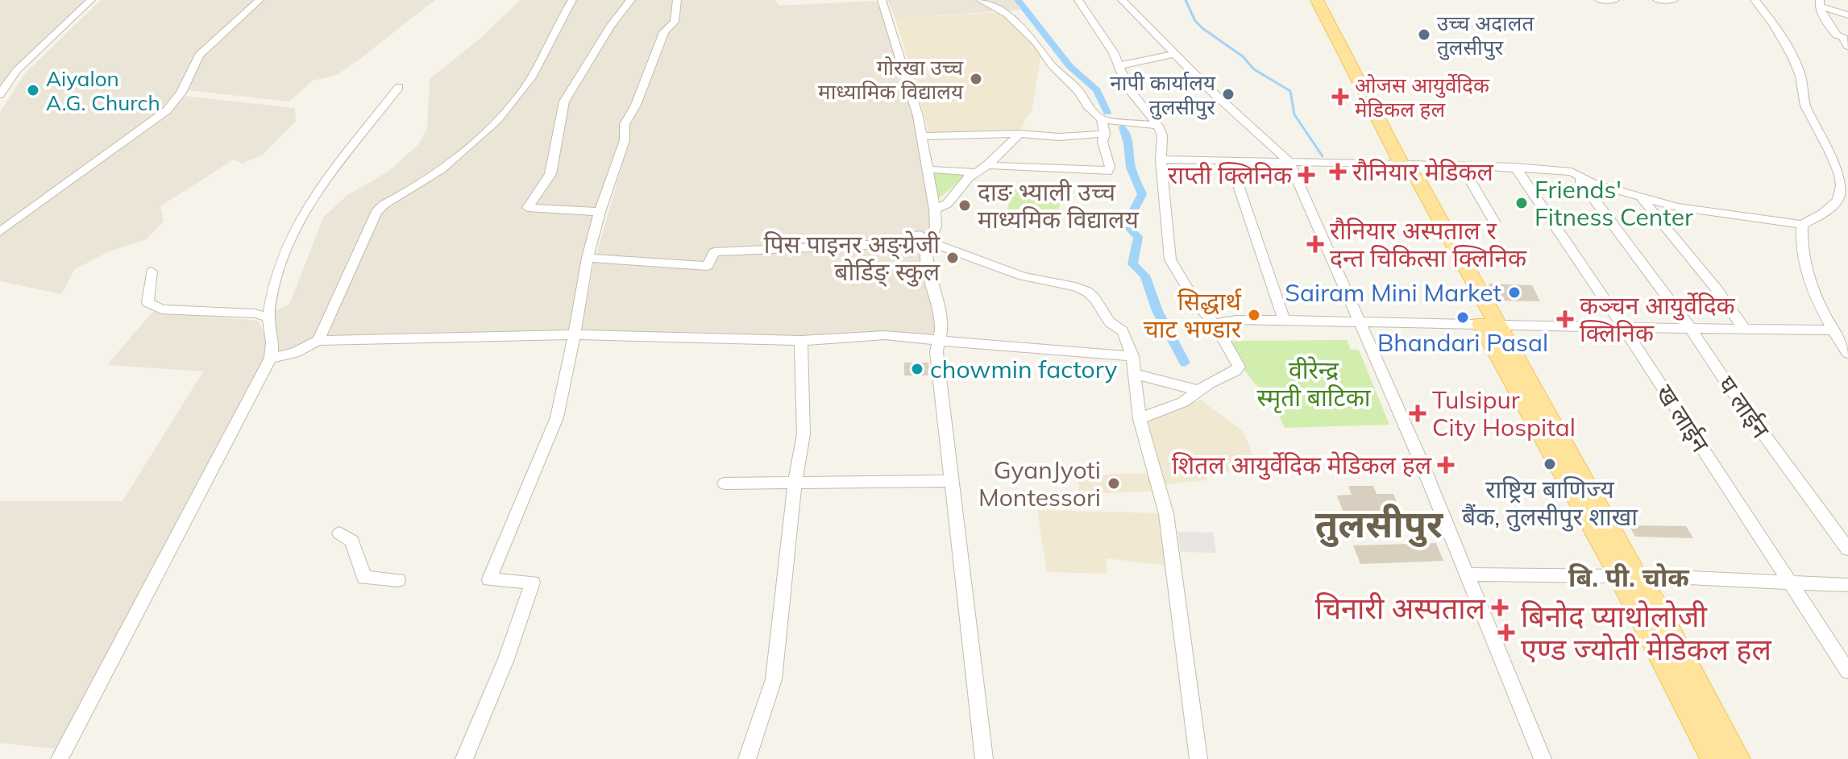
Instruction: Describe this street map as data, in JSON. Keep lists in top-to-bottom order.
{
  "streets": {
    "street": ["घ लाईन", "ख लाईन"]
  },
  "districts": ["तुलसीपुर", "बि. पी. चोक"],
  "parks": ["वीरेन्द्र स्मृती बाटिका"],
  "places": {
    "other": [
      "उच्च अदालत तुलसीपुर",
      "गोरखा उच्च माध्यामिक विद्यालय",
      "Aiyalon A.G. Church",
      "नापी कार्यालय तुलसीपुर",
      "Friends' Fitness Center",
      "दाङ भ्याली उच्च माध्यमिक विद्यालय",
      "पिस पाइनर अङ्‍ग्रेजी बोर्डिङ् स्कुल",
      "Sairam Mini Market",
      "सिद्धार्थ चाट भण्डार",
      "Bhandari Pasal",
      "chowmin factory",
      "राष्ट्रिय बाणिज्य बैंक, तुलसीपुर शाखा",
      "GyanJyoti Montessori"
    ],
    "health": [
      "ओजस आयुर्वेदिक मेडिकल हल",
      "रौनियार मेडिकल",
      "राप्ती क्लिनिक",
      "रौनियार अस्पताल र दन्त चिकित्सा क्लिनिक",
      "कञ्चन आयुर्वेदिक क्लिनिक",
      "Tulsipur City Hospital",
      "शितल आयुर्वेदिक मेडिकल हल",
      "चिनारी अस्पताल",
      "बिनोद प्याथोलोजी एण्ड ज्योती मेडिकल हल"
    ]
  }
}
